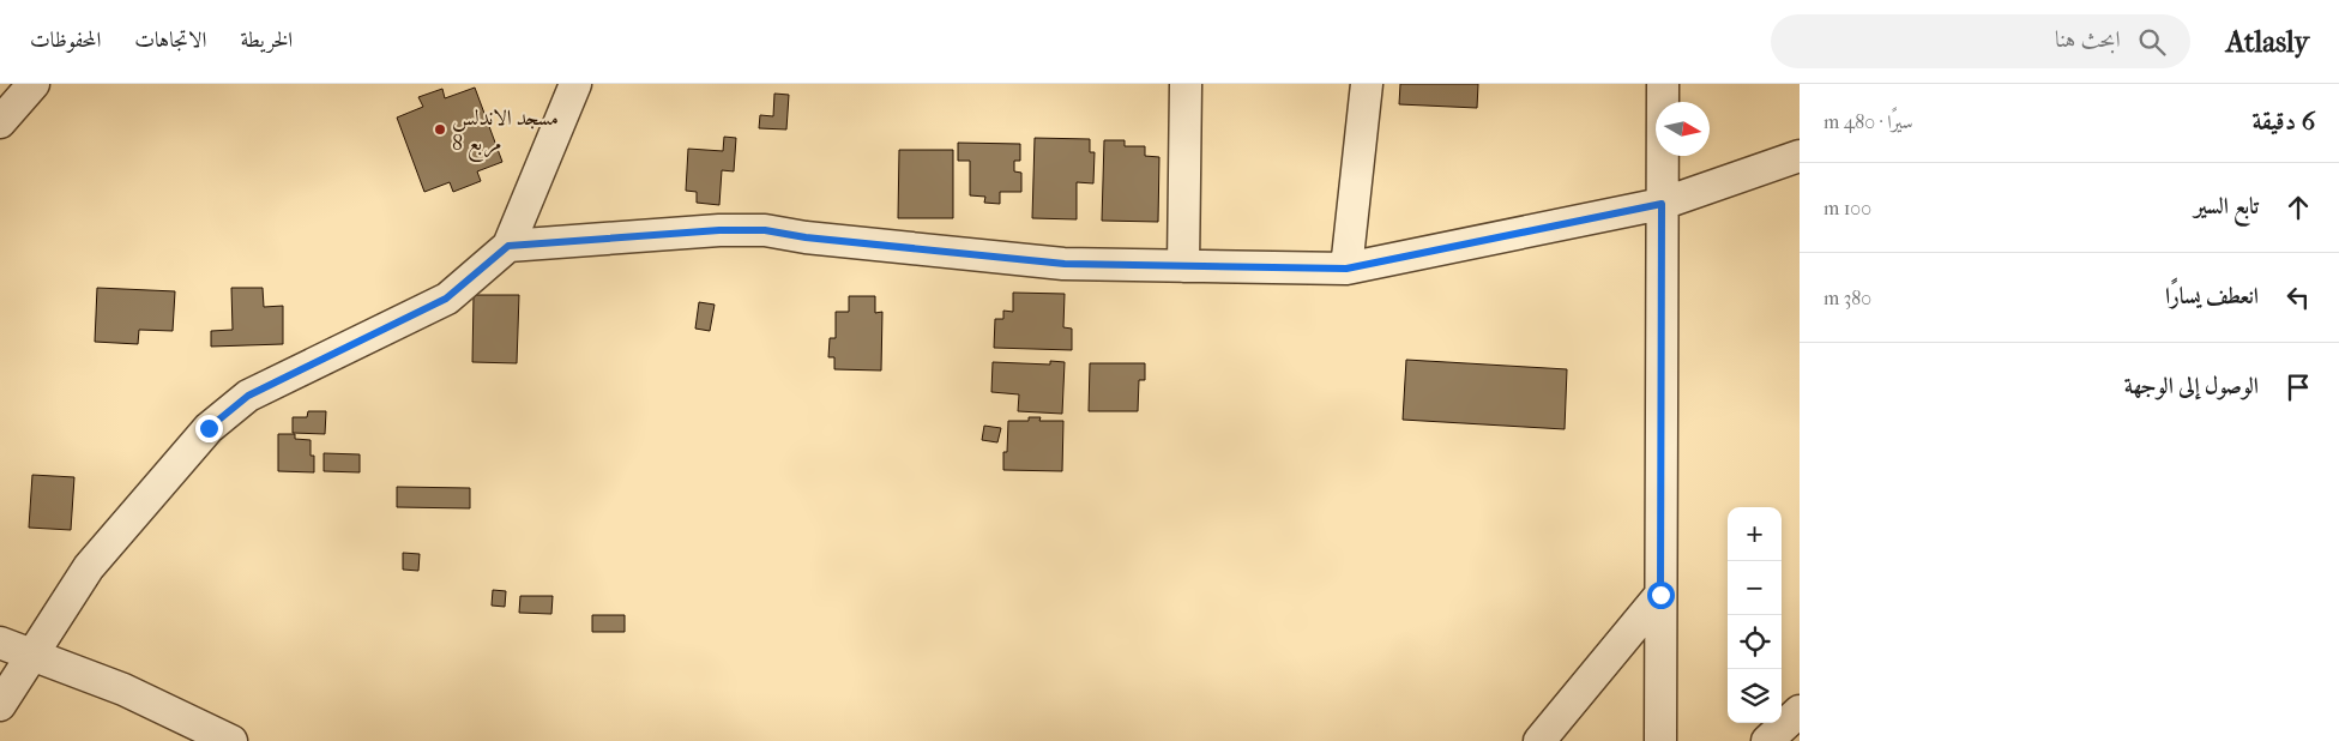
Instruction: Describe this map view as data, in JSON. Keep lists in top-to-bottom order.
{
  "places": ["مسجد الاندلس مربع 8"],
  "north": "right",
  "page": {
    "header": "Atlasly",
    "search": "ابحث هنا",
    "nav": ["الخريطة", "الاتجاهات", "المحفوظات"],
    "heading": ["6 دقيقة", "سيرًا · 480 m"],
    "list": [
      ["تابع السير", "100 m"],
      ["انعطف يسارًا", "380 m"],
      "الوصول إلى الوجهة"
    ],
    "map_buttons": ["+", "−"]
  }
}
